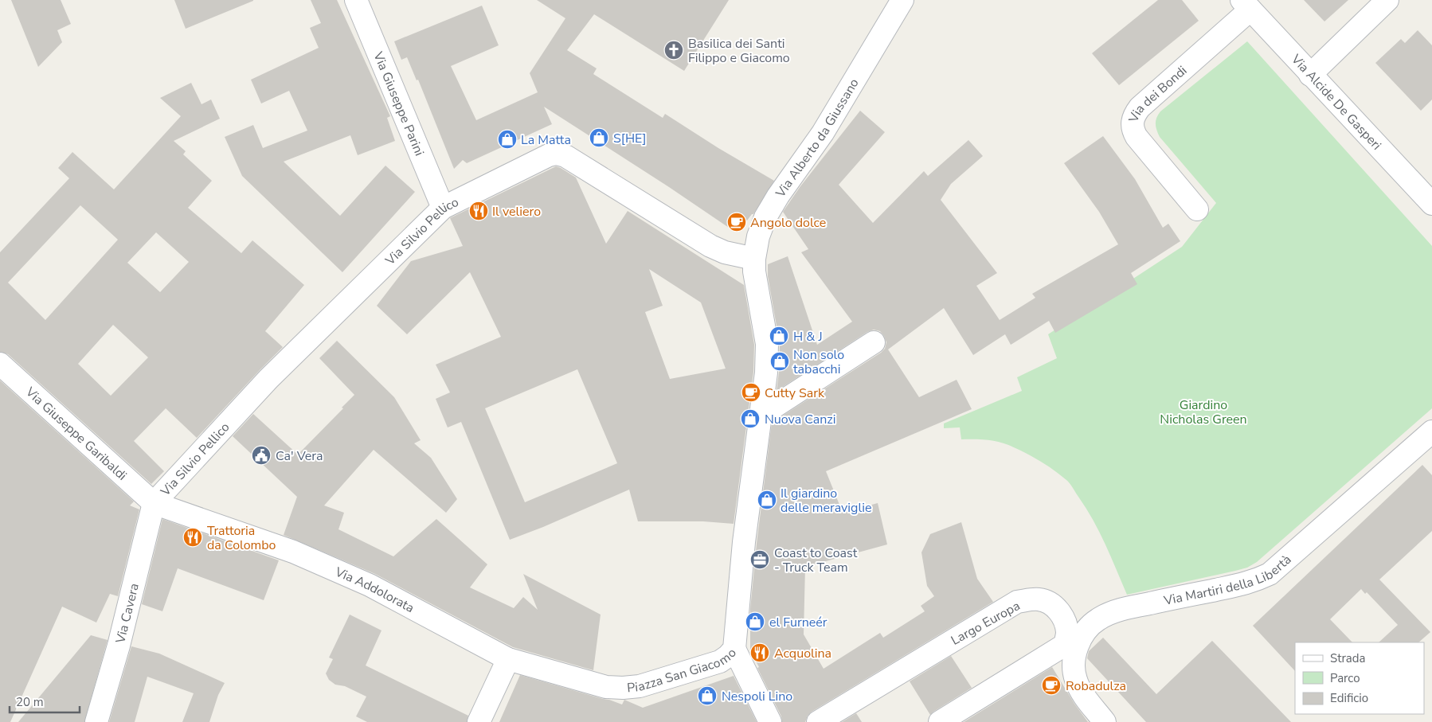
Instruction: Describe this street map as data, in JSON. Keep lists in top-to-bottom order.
{
  "streets": {
    "street": [
      "Via dei Bondi",
      "Via Alcide De Gasperi",
      "Via Giuseppe Parini",
      "Via Alberto da Giussano",
      "Via Silvio Pellico",
      "Via Giuseppe Garibaldi",
      "Via Martiri della Libertà",
      "Via Addolorata",
      "Via Cavera",
      "Largo Europa",
      "Piazza San Giacomo"
    ]
  },
  "crossings": [
    ["Via dei Bondi", "Via Alcide De Gasperi"],
    ["Via Giuseppe Parini", "Via Silvio Pellico"],
    ["Via Alberto da Giussano", "Via Silvio Pellico"],
    ["Via Alberto da Giussano", "Piazza San Giacomo"],
    ["Via Silvio Pellico", "Via Giuseppe Garibaldi"],
    ["Via Silvio Pellico", "Via Addolorata"],
    ["Via Silvio Pellico", "Via Cavera"],
    ["Via Giuseppe Garibaldi", "Via Addolorata"],
    ["Via Giuseppe Garibaldi", "Via Cavera"],
    ["Via Addolorata", "Via Cavera"],
    ["Via Addolorata", "Piazza San Giacomo"]
  ],
  "parks": ["Giardino Nicholas Green"],
  "places": {
    "church": ["Basilica dei Santi Filippo e Giacomo"],
    "shop": [
      "S[HE]",
      "La Matta",
      "H & J",
      "Non solo tabacchi",
      "Nuova Canzi",
      "Il giardino delle meraviglie",
      "el Furneér",
      "Nespoli Lino"
    ],
    "restaurant": ["Il veliero", "Trattoria da Colombo", "Acquolina"],
    "cafe": ["Angolo dolce", "Cutty Sark", "Robadulza"],
    "public building": ["Ca' Vera"],
    "office": ["Coast to Coast - Truck Team"]
  },
  "legend": ["Strada", "Parco", "Edificio"],
  "scale_bar": "20 m"
}
